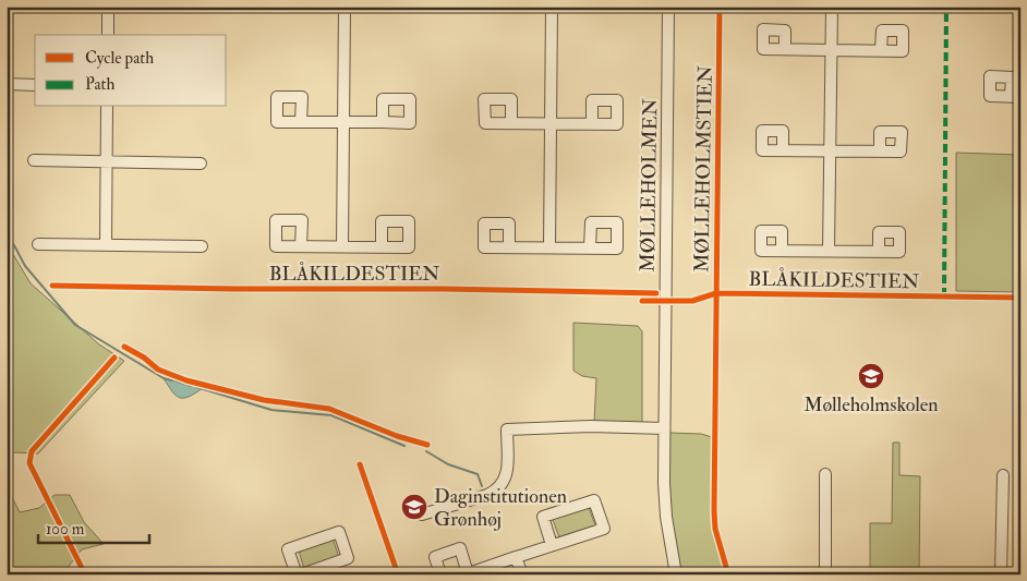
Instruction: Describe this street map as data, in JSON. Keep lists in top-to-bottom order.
{
  "streets": {
    "street": ["MØLLEHOLMEN"],
    "cycle path": ["MØLLEHOLMSTIEN", "BLÅKILDESTIEN"]
  },
  "places": {
    "school or university": ["Mølleholmskolen", "Daginstitutionen Grønhøj"]
  },
  "legend": ["Cycle path", "Path"],
  "scale_bar": "100 m"
}
